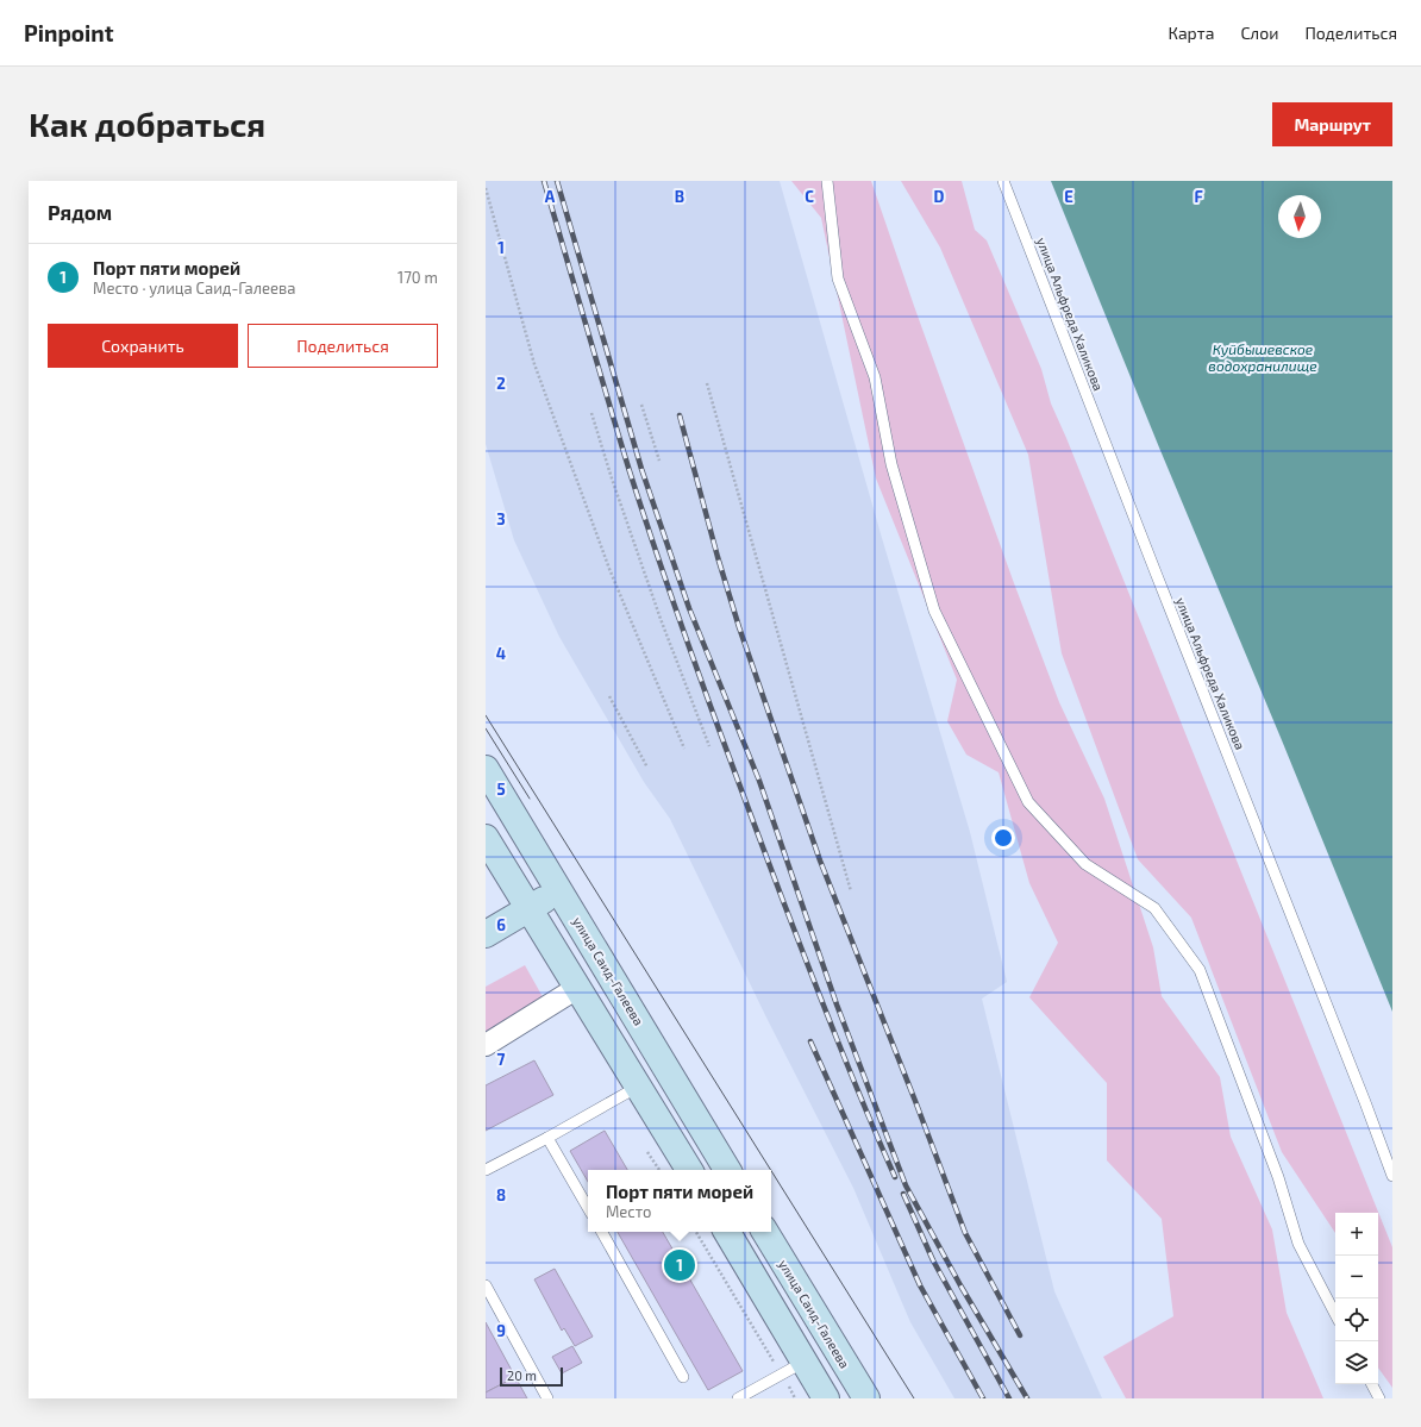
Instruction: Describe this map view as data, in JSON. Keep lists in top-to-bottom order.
{
  "streets": {
    "main road": ["улица Саид-Галеева"],
    "lane": ["улица Альфреда Халикова"]
  },
  "water": ["Куйбышевское водохранилище"],
  "scale_bar": "20 m",
  "north": "bottom",
  "page": {
    "header": "Pinpoint",
    "nav": ["Карта", "Слои", "Поделиться"],
    "buttons": [
      "Маршрут",
      ["Сохранить", "Поделиться"]
    ],
    "title": "Как добраться",
    "heading": "Рядом",
    "list": [
      {
        "mark": "1",
        "name": "Порт пяти морей",
        "note": "Место · улица Саид-Галеева",
        "value": "170 m"
      }
    ],
    "popup": ["Порт пяти морей", "Место"],
    "map_buttons": ["+", "−"],
    "pins": "1",
    "scale": "20 m"
  },
  "grid": {
    "columns": [
      "A",
      "B",
      "C",
      "D",
      "E",
      "F"
    ],
    "rows": [
      "1",
      "2",
      "3",
      "4",
      "5",
      "6",
      "7",
      "8",
      "9"
    ]
  }
}
